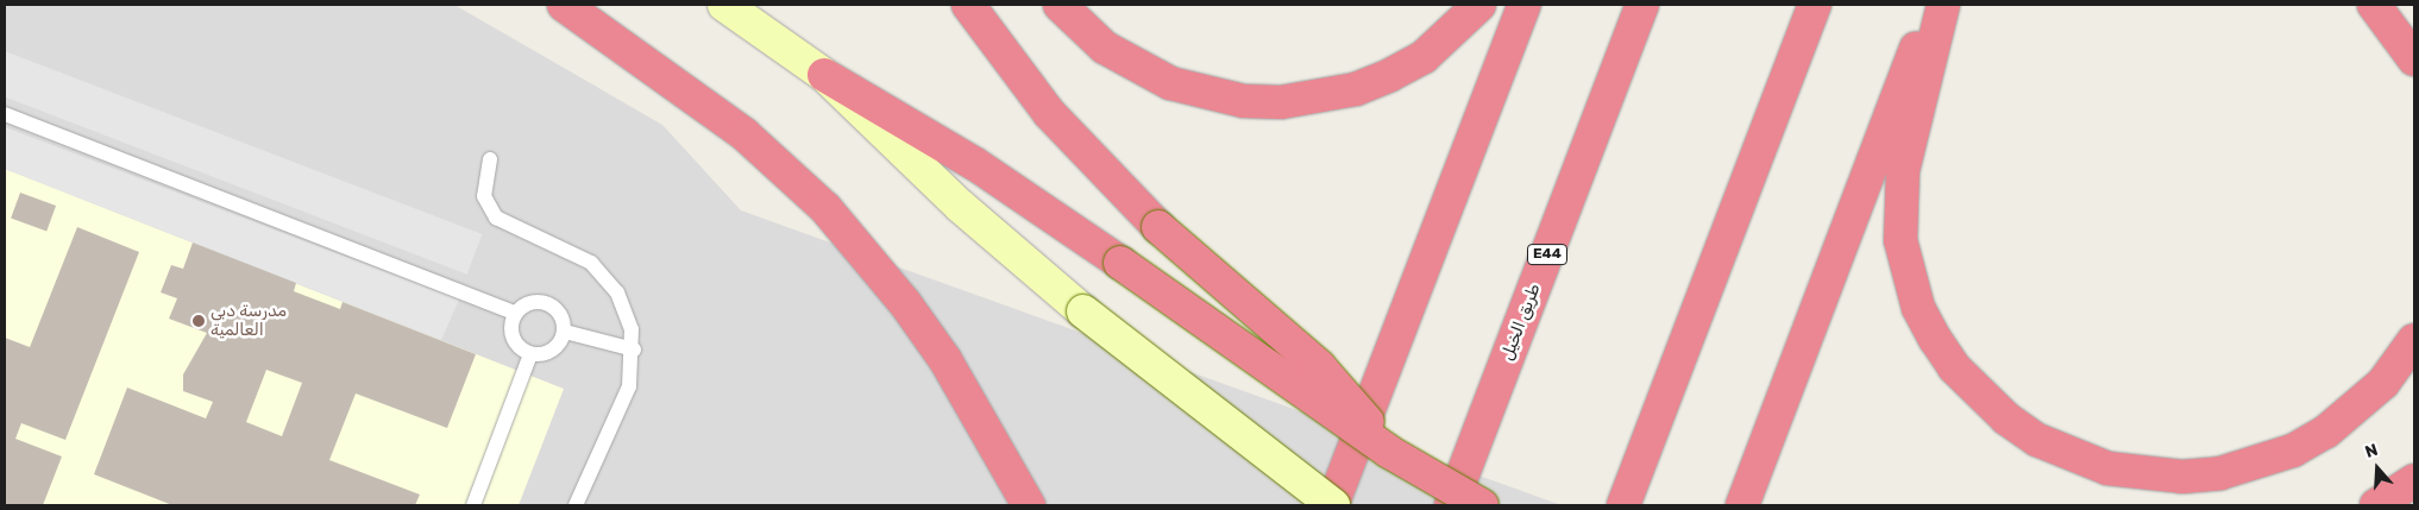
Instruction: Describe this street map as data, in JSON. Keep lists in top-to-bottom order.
{
  "streets": {
    "highway": ["E44", "طريق الخيل"]
  },
  "places": ["مدرسة دبي العالمية"],
  "north": "top"
}
